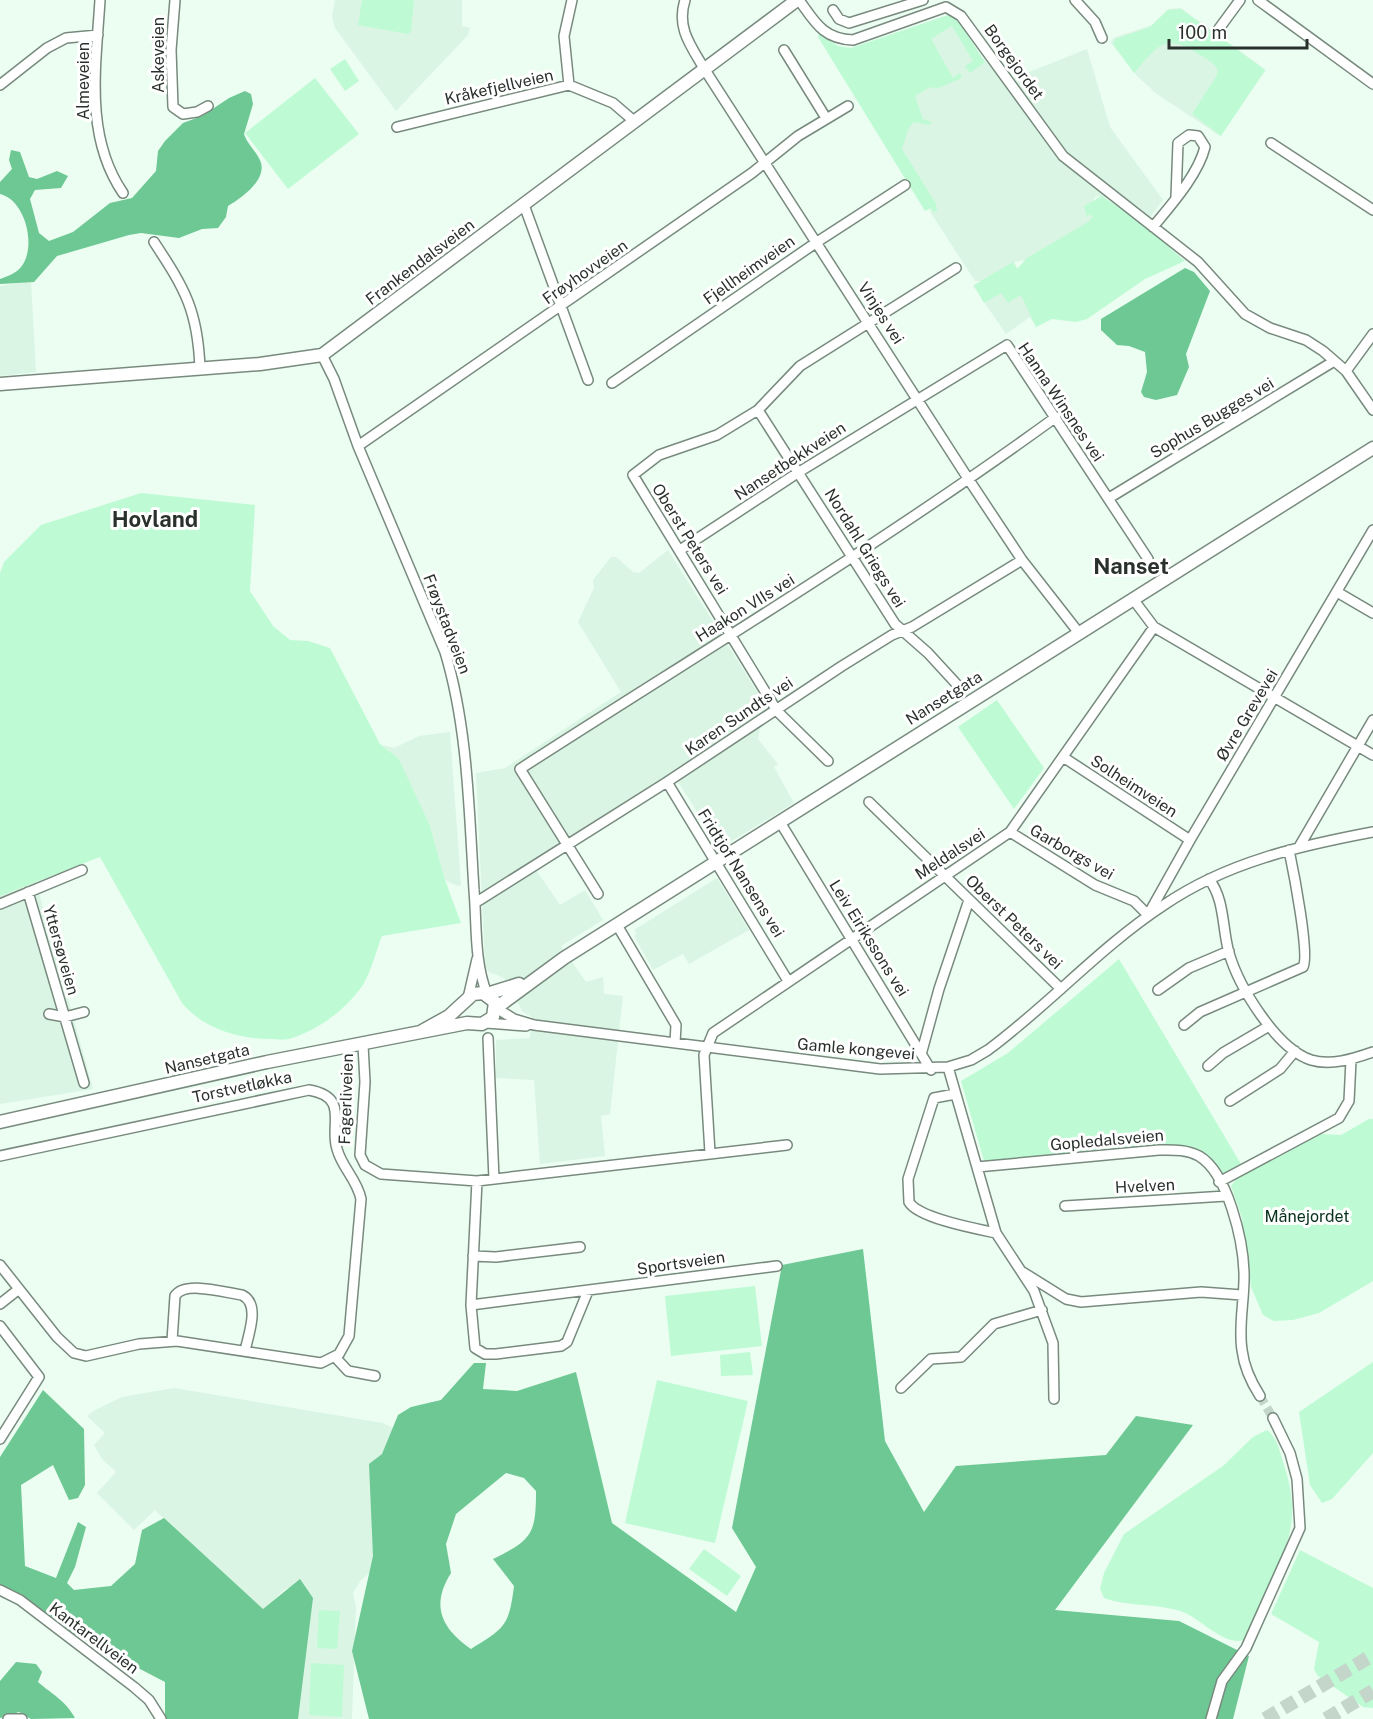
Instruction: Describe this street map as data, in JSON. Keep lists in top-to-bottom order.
{
  "streets": {
    "main road": ["Frankendalsveien", "Nansetgata"],
    "street": [
      "Askeveien",
      "Borgejordet",
      "Almeveien",
      "Kråkefjellveien",
      "Fjellheimveien",
      "Frøyhovveien",
      "Vinjes vei",
      "Hanna Winsnes vei",
      "Sophus Bugges vei",
      "Nansetbekkveien",
      "Oberst Peters vei",
      "Nordahl Griegs vei",
      "Haakon VIIs vei",
      "Frøystadveien",
      "Øvre Grevevei",
      "Karen Sundts vei",
      "Solheimveien",
      "Garborgs vei",
      "Meldalsvei",
      "Fridtjof Nansens vei",
      "Leiv Eirikssons vei",
      "Yttersøveien",
      "Gamle kongevei",
      "Torstvetløkka",
      "Fagerliveien",
      "Gopledalsveien",
      "Hvelven",
      "Sportsveien",
      "Kantarellveien"
    ]
  },
  "crossings": [
    ["Borgejordet", "Frankendalsveien"],
    ["Kråkefjellveien", "Frankendalsveien"],
    ["Frankendalsveien", "Vinjes vei"],
    ["Frankendalsveien", "Frøystadveien"],
    ["Fjellheimveien", "Vinjes vei"],
    ["Frøyhovveien", "Vinjes vei"],
    ["Frøyhovveien", "Frøystadveien"],
    ["Vinjes vei", "Hanna Winsnes vei"],
    ["Vinjes vei", "Nansetbekkveien"],
    ["Vinjes vei", "Haakon VIIs vei"],
    ["Vinjes vei", "Nansetgata"],
    ["Vinjes vei", "Karen Sundts vei"],
    ["Hanna Winsnes vei", "Sophus Bugges vei"],
    ["Hanna Winsnes vei", "Nansetbekkveien"],
    ["Hanna Winsnes vei", "Haakon VIIs vei"],
    ["Nansetbekkveien", "Oberst Peters vei"],
    ["Nansetbekkveien", "Nordahl Griegs vei"],
    ["Oberst Peters vei", "Nordahl Griegs vei"],
    ["Oberst Peters vei", "Haakon VIIs vei"],
    ["Oberst Peters vei", "Karen Sundts vei"],
    ["Oberst Peters vei", "Meldalsvei"],
    ["Oberst Peters vei", "Gamle kongevei"],
    ["Nordahl Griegs vei", "Haakon VIIs vei"],
    ["Nordahl Griegs vei", "Karen Sundts vei"],
    ["Haakon VIIs vei", "Karen Sundts vei"],
    ["Frøystadveien", "Nansetgata"],
    ["Frøystadveien", "Karen Sundts vei"],
    ["Frøystadveien", "Gamle kongevei"],
    ["Nansetgata", "Fridtjof Nansens vei"],
    ["Nansetgata", "Leiv Eirikssons vei"],
    ["Nansetgata", "Gamle kongevei"],
    ["Nansetgata", "Fagerliveien"],
    ["Øvre Grevevei", "Solheimveien"],
    ["Øvre Grevevei", "Garborgs vei"],
    ["Øvre Grevevei", "Gamle kongevei"],
    ["Karen Sundts vei", "Fridtjof Nansens vei"],
    ["Solheimveien", "Meldalsvei"],
    ["Garborgs vei", "Meldalsvei"],
    ["Garborgs vei", "Gamle kongevei"],
    ["Meldalsvei", "Fridtjof Nansens vei"],
    ["Meldalsvei", "Leiv Eirikssons vei"],
    ["Meldalsvei", "Gamle kongevei"],
    ["Leiv Eirikssons vei", "Gamle kongevei"],
    ["Gopledalsveien", "Hvelven"]
  ],
  "districts": ["Hovland", "Nanset"],
  "parks": ["Månejordet"],
  "scale_bar": "100 m"
}
